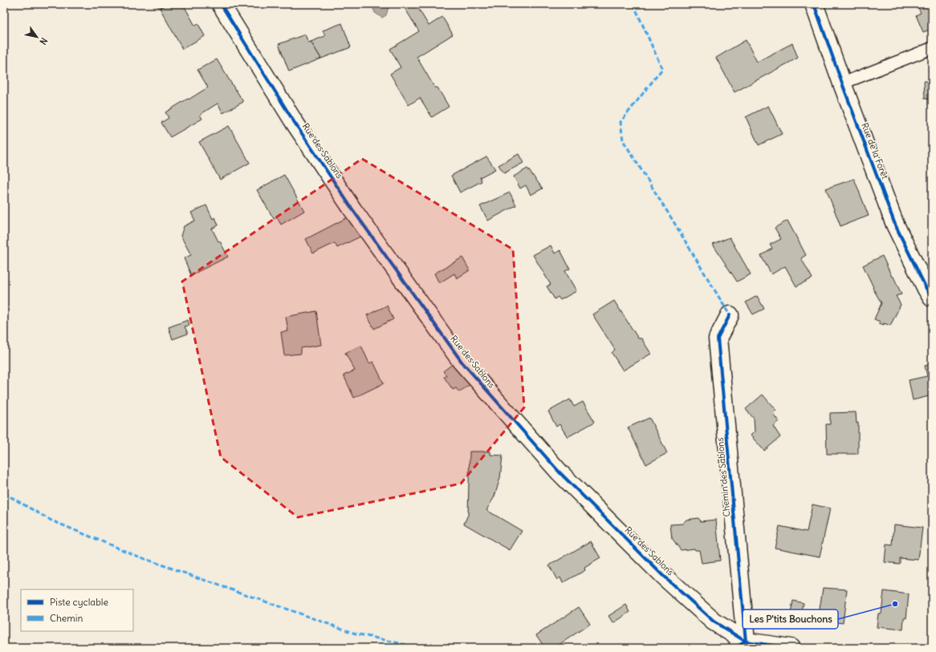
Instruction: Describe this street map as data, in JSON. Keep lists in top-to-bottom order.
{
  "streets": {
    "street": ["Rue des Sablons", "Rue de la Forêt", "Chemin des Sablons"]
  },
  "crossings": [
    ["Rue des Sablons", "Chemin des Sablons"]
  ],
  "places": ["Les P'tits Bouchons"],
  "legend": ["Piste cyclable", "Chemin"],
  "north": "bottom right"
}
